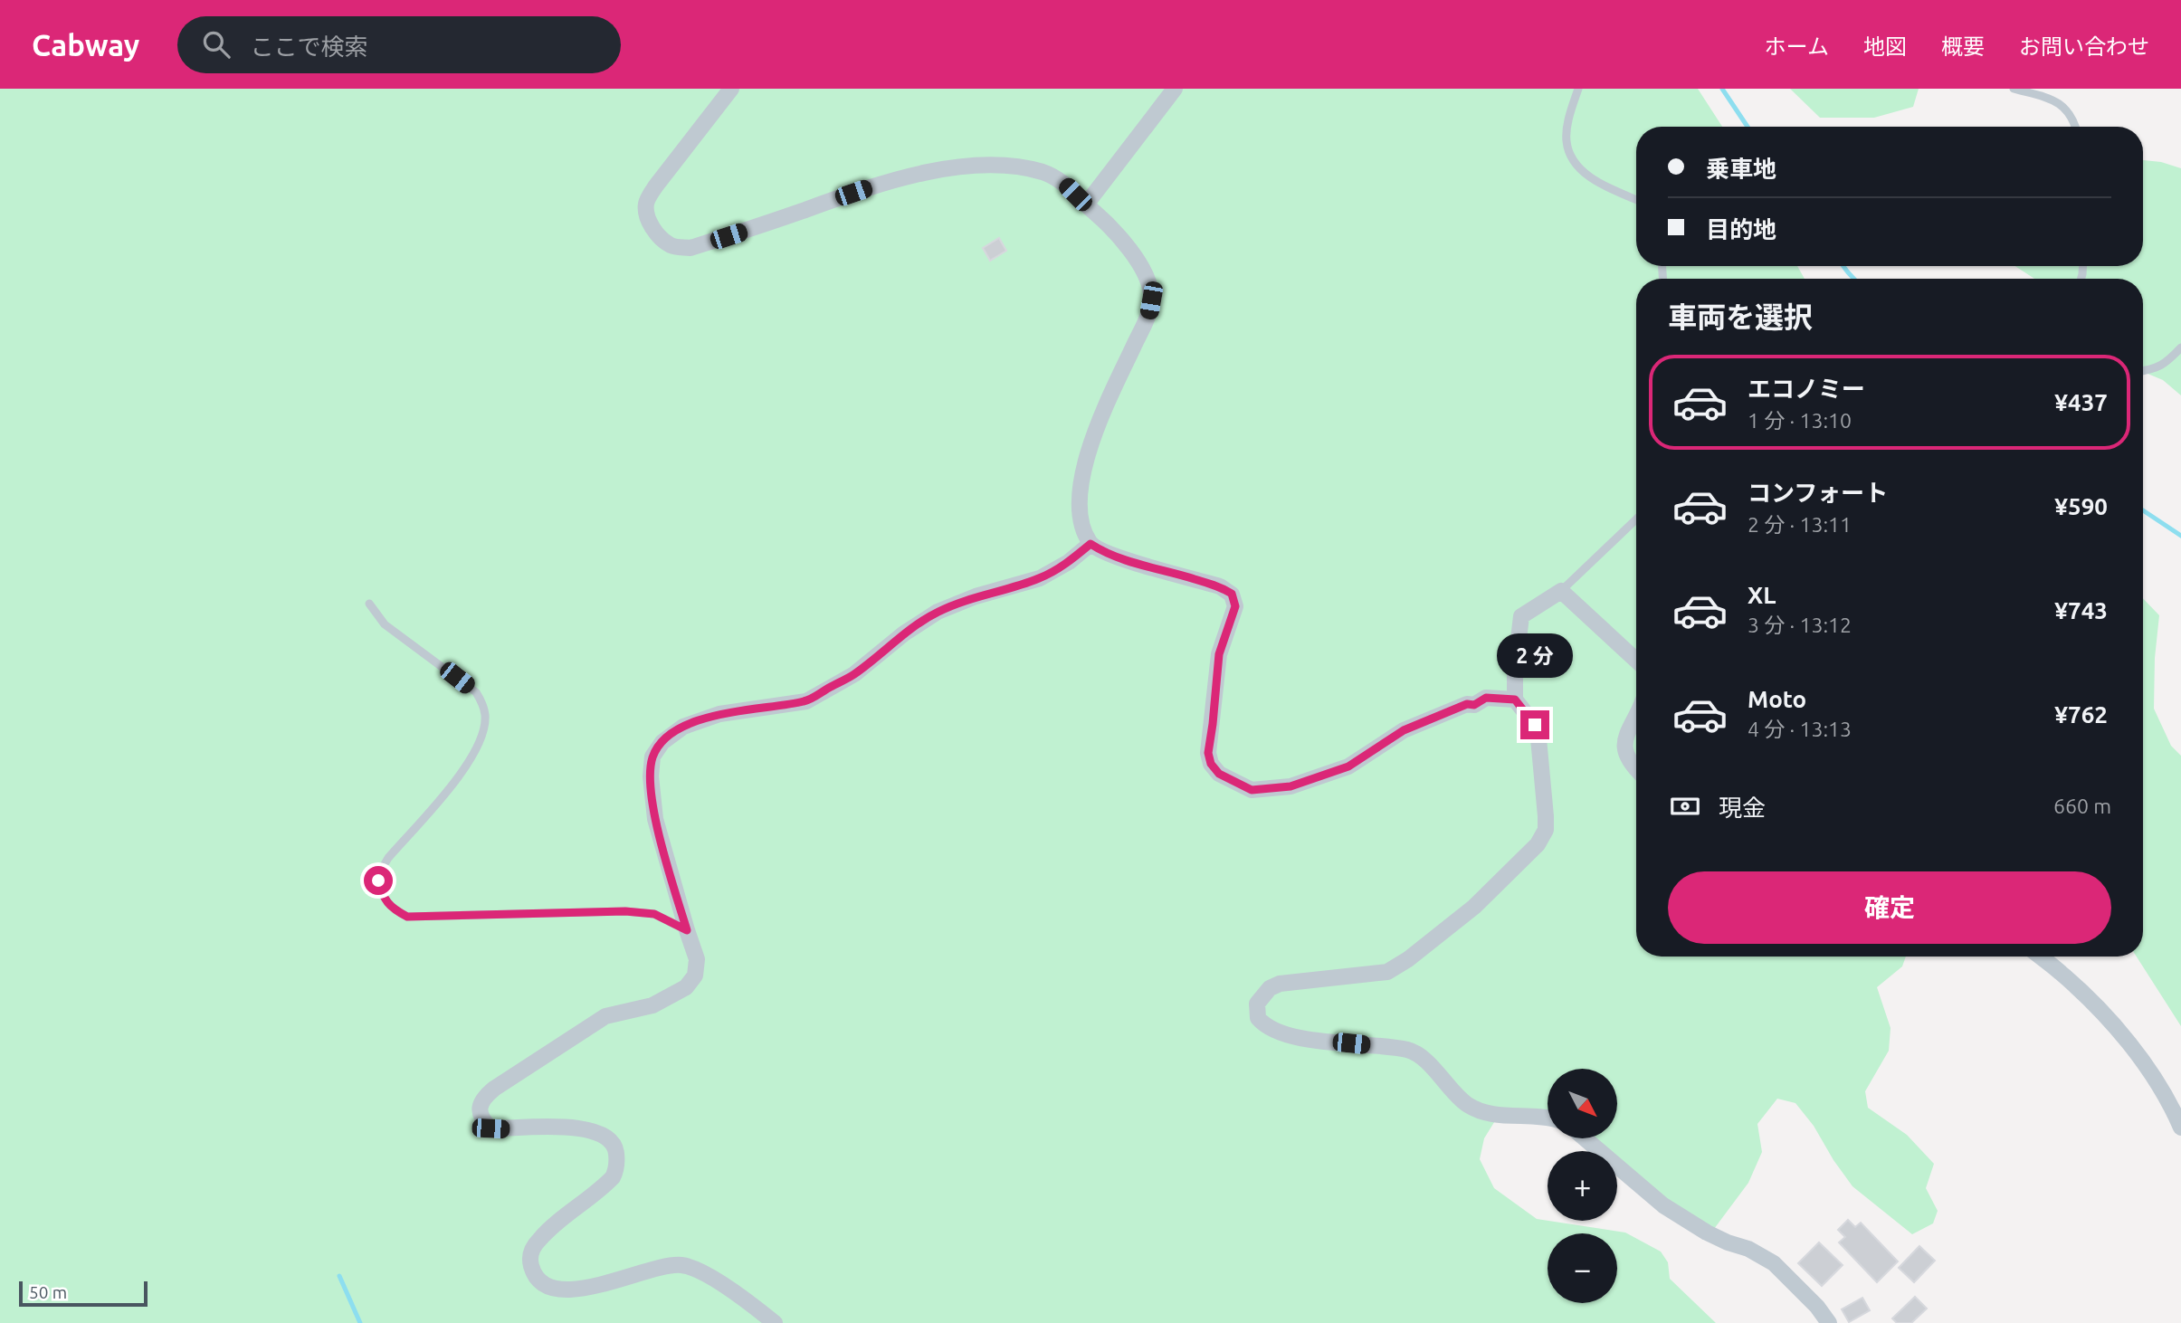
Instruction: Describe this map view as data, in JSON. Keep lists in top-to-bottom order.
{
  "scale_bar": "50 m",
  "north": "bottom right",
  "page": {
    "header": "Cabway",
    "search": "ここで検索",
    "nav": [
      "ホーム",
      "地図",
      "概要",
      "お問い合わせ"
    ],
    "banner": ["乗車地", "目的地"],
    "heading": "車両を選択",
    "list": [
      {
        "name": "エコノミー",
        "note": "1 分 · 13:10",
        "value": "¥437"
      },
      {
        "name": "コンフォート",
        "note": "2 分 · 13:11",
        "value": "¥590"
      },
      {
        "name": "XL",
        "note": "3 分 · 13:12",
        "value": "¥743"
      },
      {
        "name": "Moto",
        "note": "4 分 · 13:13",
        "value": "¥762"
      }
    ],
    "bubble": "2 分",
    "pay": ["現金", "660 m"],
    "buttons": "確定",
    "map_buttons": ["+", "−"],
    "scale": "50 m"
  }
}
